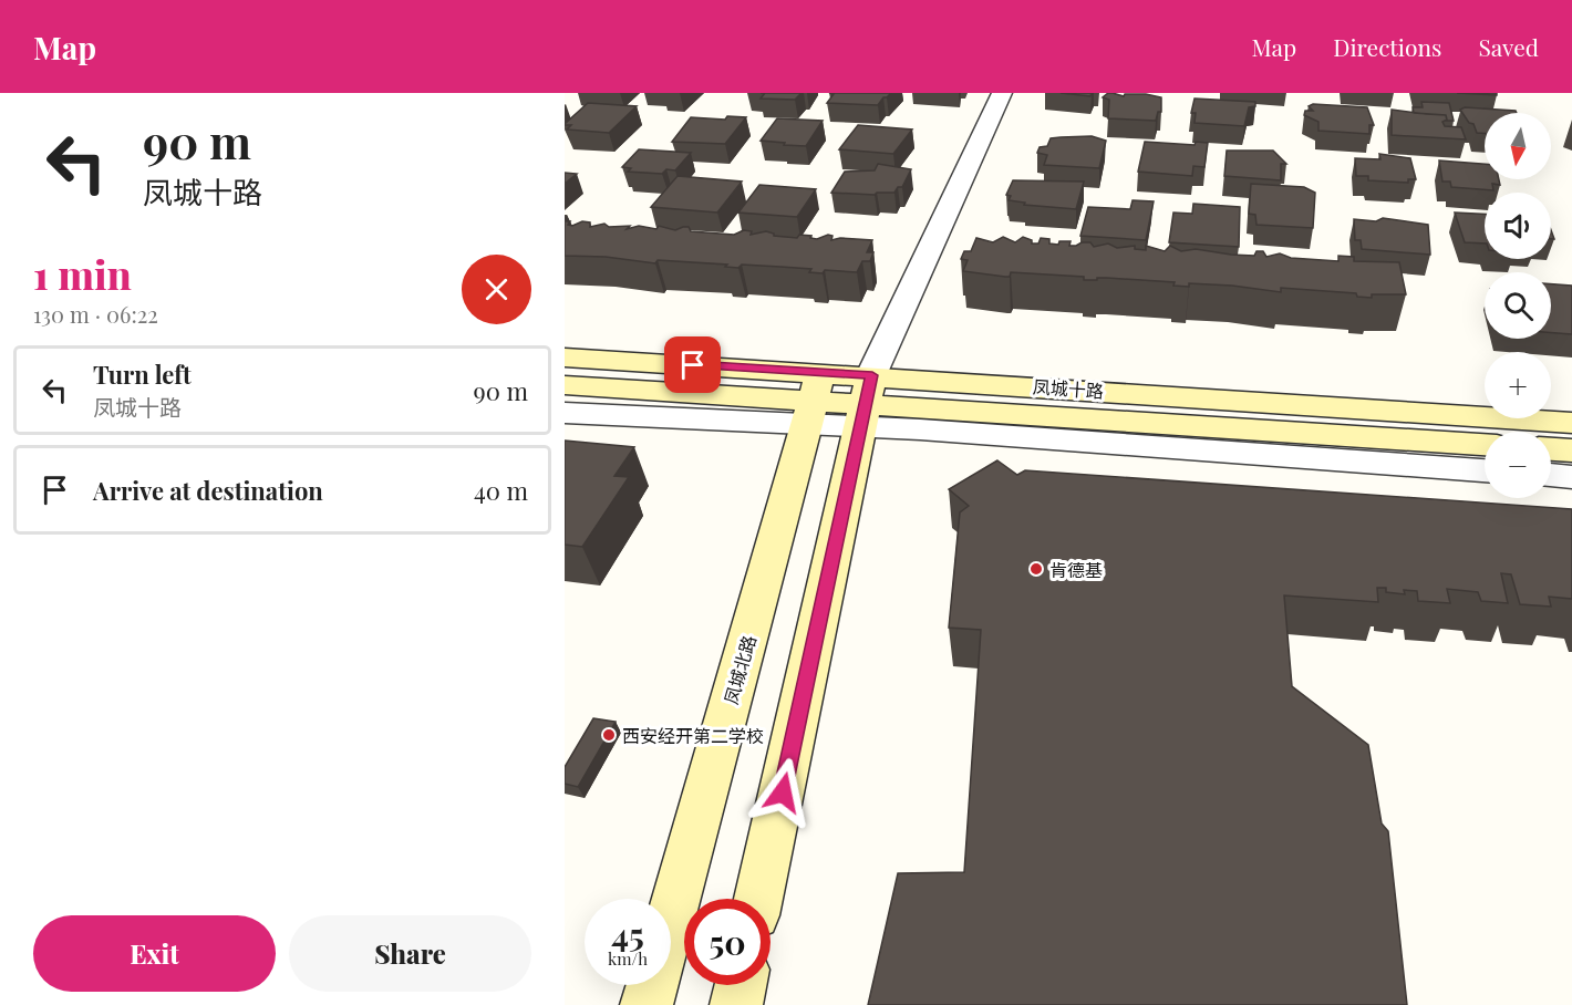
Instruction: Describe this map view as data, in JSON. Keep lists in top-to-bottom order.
{
  "streets": {
    "main road": ["凤城十路", "凤城北路"]
  },
  "crossings": [
    ["凤城十路", "凤城北路"]
  ],
  "places": ["肯德基", "西安经开第二学校"],
  "north": "bottom",
  "page": {
    "header": "Map",
    "nav": ["Map", "Directions", "Saved"],
    "turn": ["90 m", "凤城十路"],
    "map_buttons": ["+", "−"],
    "heading": ["1 min", "130 m · 06:22"],
    "list": [
      {
        "name": "Turn left",
        "note": "凤城十路",
        "value": "90 m"
      },
      {
        "name": "Arrive at destination",
        "value": "40 m"
      }
    ],
    "speed": "45 km/h",
    "limit": "50",
    "buttons": ["Exit", "Share"]
  }
}
